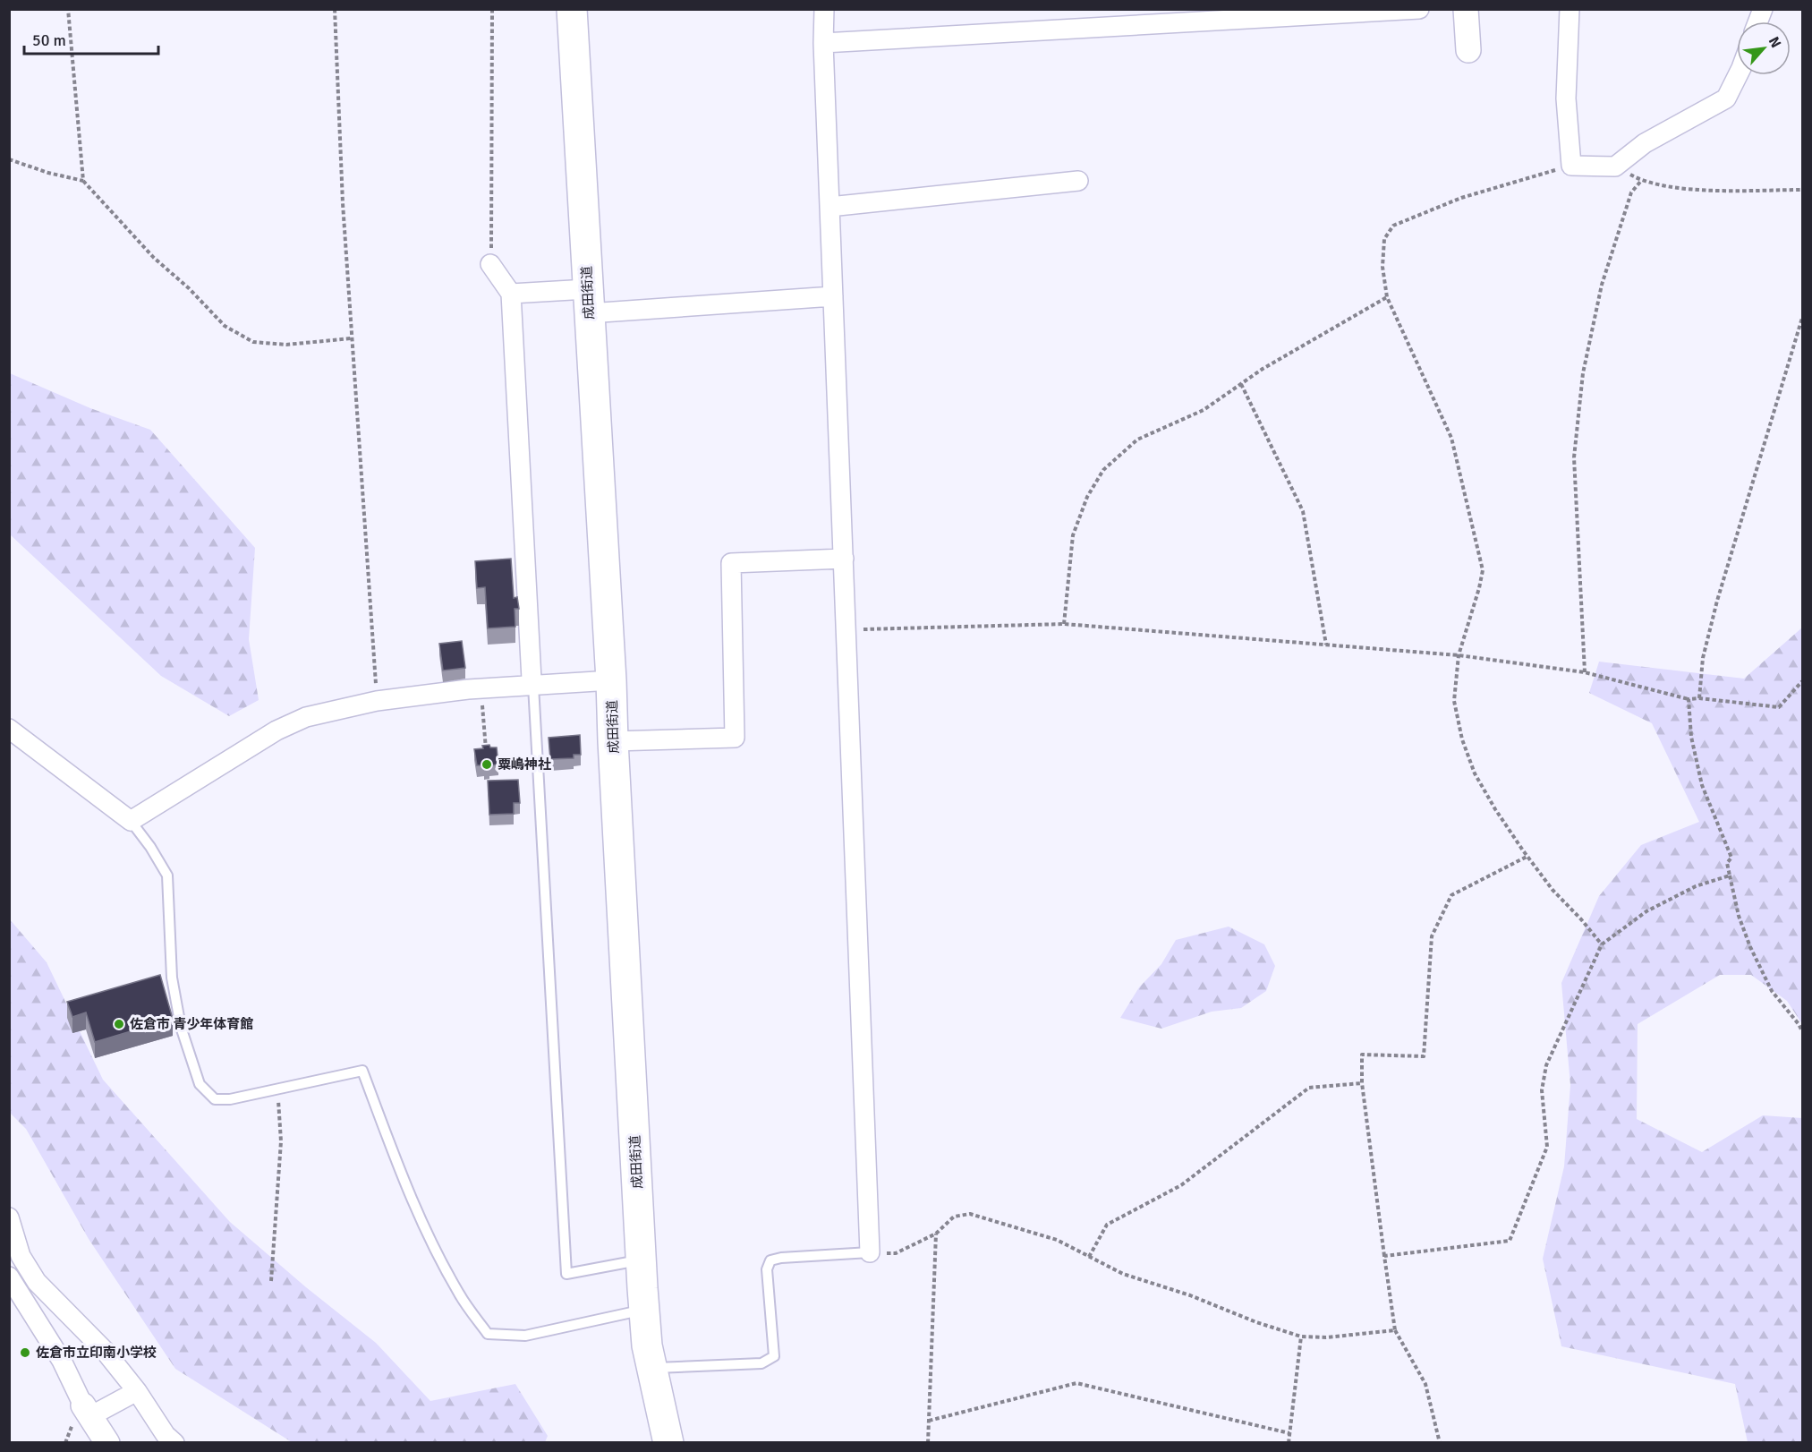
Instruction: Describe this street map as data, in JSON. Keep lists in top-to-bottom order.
{
  "streets": {
    "highway": ["成田街道"]
  },
  "places": ["粟嶋神社", "佐倉市 青少年体育館", "佐倉市立印南小学校"],
  "scale_bar": "50 m",
  "north": "top right"
}
